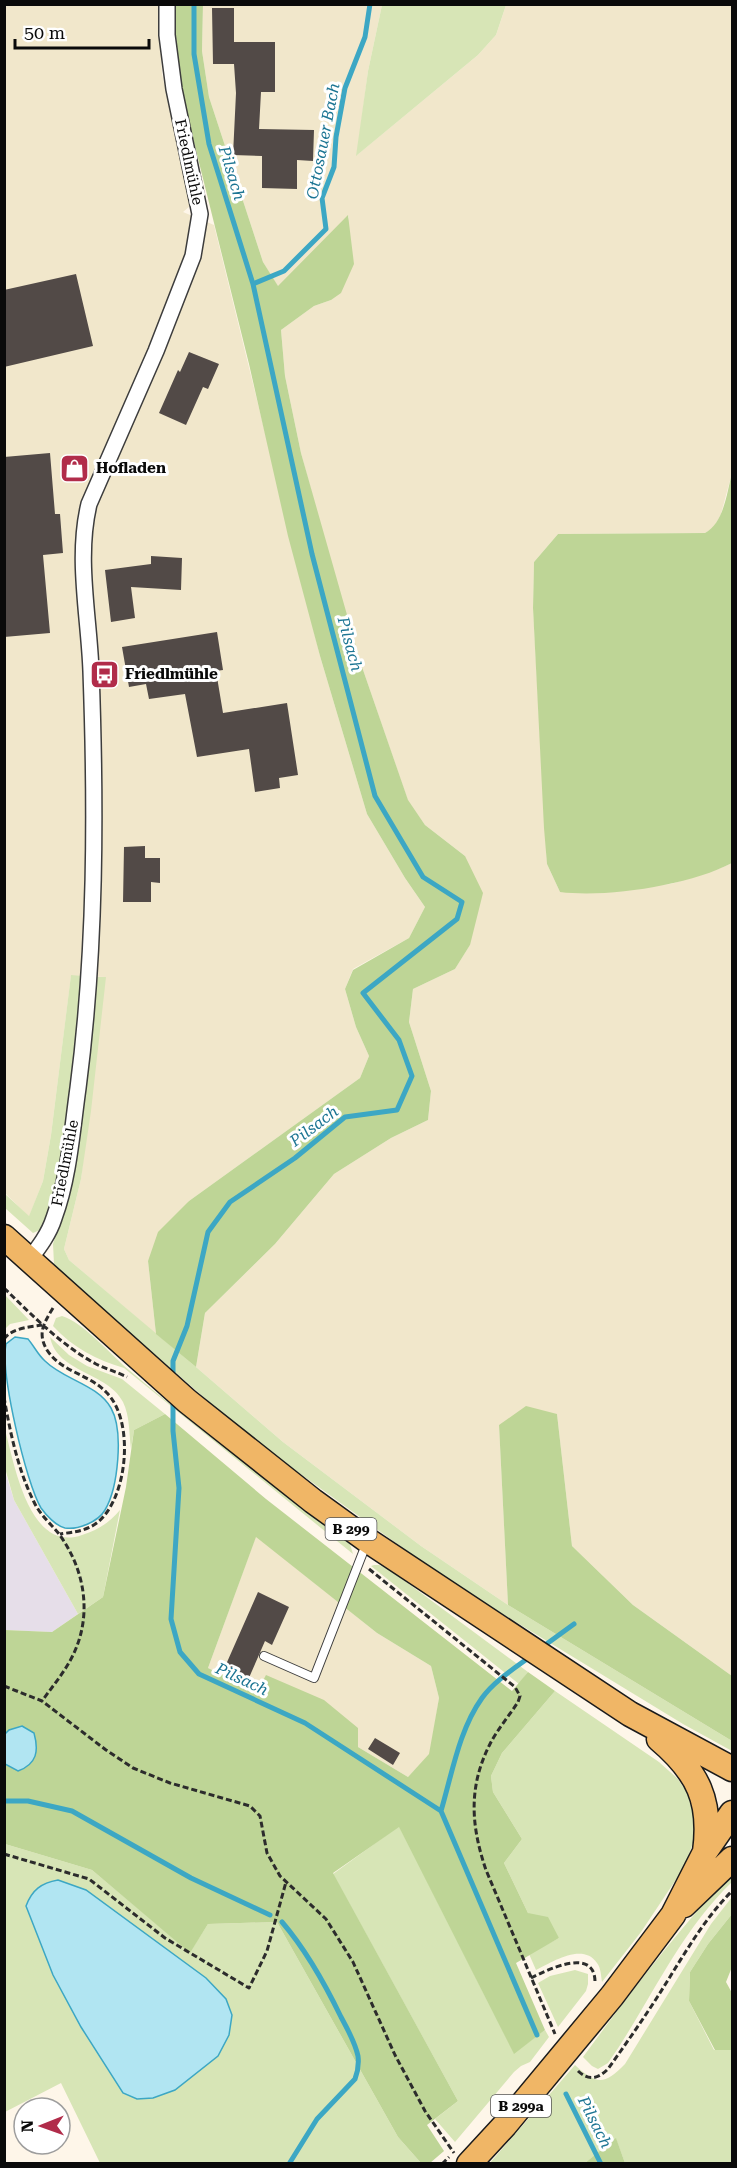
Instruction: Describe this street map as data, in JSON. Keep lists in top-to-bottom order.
{
  "streets": {
    "main road": ["B 299", "B 299a"],
    "street": ["Friedlmühle"]
  },
  "crossings": [
    ["Friedlmühle", "B 299"],
    ["B 299", "B 299a"]
  ],
  "water": ["Ottosauer Bach", "Pilsach"],
  "places": {
    "shop": ["Hofladen"],
    "bus stop": ["Friedlmühle"]
  },
  "scale_bar": "50 m",
  "north": "left"
}
